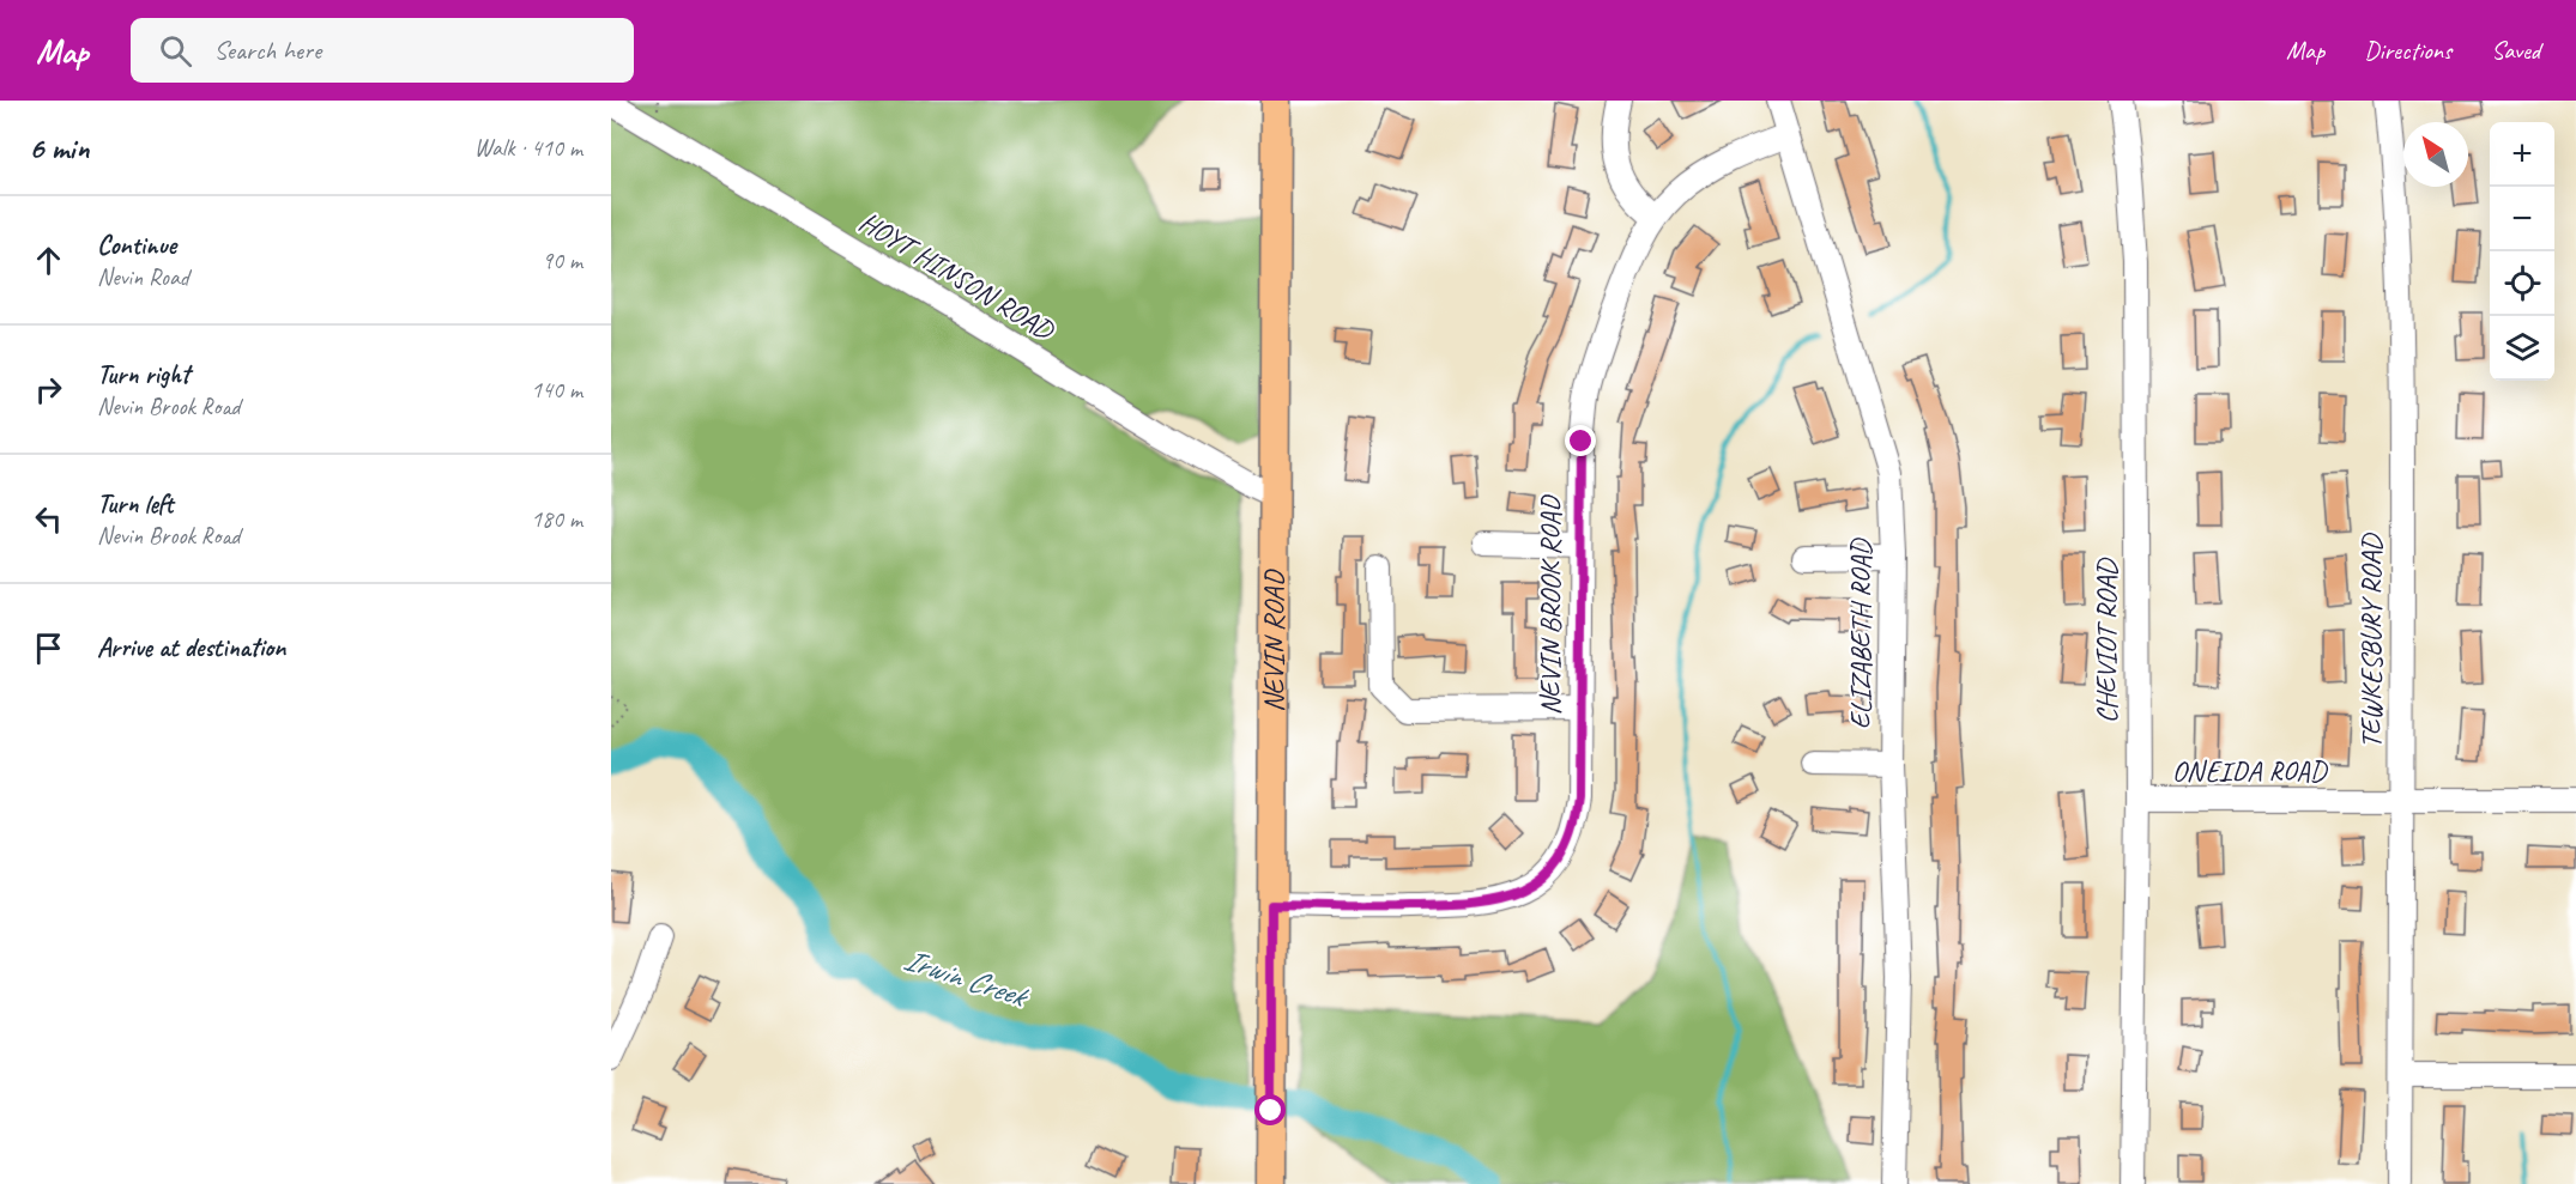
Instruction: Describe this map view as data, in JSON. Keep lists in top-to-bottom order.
{
  "streets": {
    "main road": ["NEVIN ROAD"],
    "street": [
      "HOYT HINSON ROAD",
      "NEVIN BROOK ROAD",
      "ELIZABETH ROAD",
      "CHEVIOT ROAD",
      "TEWKESBURY ROAD",
      "ONEIDA ROAD"
    ]
  },
  "crossings": [
    ["HOYT HINSON ROAD", "NEVIN ROAD"],
    ["NEVIN BROOK ROAD", "ELIZABETH ROAD"],
    ["NEVIN BROOK ROAD", "NEVIN ROAD"],
    ["CHEVIOT ROAD", "ONEIDA ROAD"],
    ["TEWKESBURY ROAD", "ONEIDA ROAD"]
  ],
  "water": ["Irwin Creek"],
  "north": "top left",
  "page": {
    "header": "Map",
    "search": "Search here",
    "nav": ["Map", "Directions", "Saved"],
    "heading": ["6 min", "Walk · 410 m"],
    "map_buttons": ["+", "−"],
    "list": [
      ["Continue", "Nevin Road", "90 m"],
      ["Turn right", "Nevin Brook Road", "140 m"],
      ["Turn left", "Nevin Brook Road", "180 m"],
      "Arrive at destination"
    ]
  }
}
